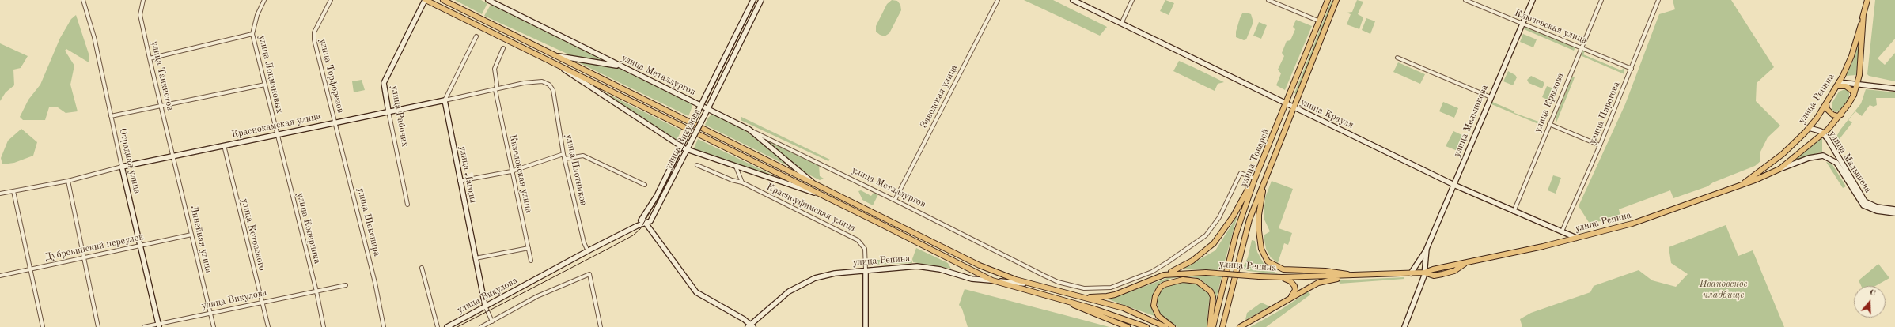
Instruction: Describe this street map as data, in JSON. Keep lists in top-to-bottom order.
{
  "streets": {
    "main road": ["улица Репина", "улица Токарей"],
    "street": [
      "Ключевская улица",
      "улица Лоцмановых",
      "улица Металлургов",
      "улица Танкистов",
      "улица Торфорезов",
      "Заводская улица",
      "улица Крылова",
      "улица Пирогова",
      "улица Крауля",
      "улица Рабочих",
      "улица Мельникова",
      "Краснокамская улица",
      "улица Викулова",
      "Отрадная улица",
      "улица Малышева",
      "улица Плотников",
      "Кизеловская улица",
      "улица Лагоды",
      "Красноуфимская улица",
      "улица Шекспира",
      "улица Коперника",
      "улица Котовского",
      "Линейная улица",
      "Дубровинский переулок"
    ]
  },
  "crossings": [
    ["Ключевская улица", "улица Крылова"],
    ["Ключевская улица", "улица Пирогова"],
    ["Ключевская улица", "улица Мельникова"],
    ["улица Лоцмановых", "Краснокамская улица"],
    ["улица Лоцмановых", "улица Коперника"],
    ["улица Металлургов", "Заводская улица"],
    ["улица Металлургов", "улица Викулова"],
    ["улица Металлургов", "улица Токарей"],
    ["улица Танкистов", "Краснокамская улица"],
    ["улица Танкистов", "Линейная улица"],
    ["улица Торфорезов", "Краснокамская улица"],
    ["улица Торфорезов", "улица Шекспира"],
    ["улица Репина", "улица Крауля"],
    ["улица Репина", "улица Мельникова"],
    ["улица Репина", "улица Малышева"],
    ["улица Репина", "Красноуфимская улица"],
    ["улица Крылова", "улица Крауля"],
    ["улица Пирогова", "улица Крауля"],
    ["улица Крауля", "улица Мельникова"],
    ["улица Крауля", "улица Токарей"],
    ["улица Рабочих", "Краснокамская улица"],
    ["Краснокамская улица", "Отрадная улица"],
    ["Краснокамская улица", "улица Плотников"],
    ["Краснокамская улица", "Кизеловская улица"],
    ["Краснокамская улица", "улица Лагоды"],
    ["Краснокамская улица", "улица Шекспира"],
    ["Краснокамская улица", "улица Коперника"],
    ["Краснокамская улица", "улица Котовского"],
    ["Краснокамская улица", "Линейная улица"],
    ["улица Викулова", "Отрадная улица"],
    ["улица Викулова", "улица Плотников"],
    ["улица Викулова", "улица Лагоды"],
    ["улица Викулова", "улица Коперника"],
    ["улица Викулова", "улица Котовского"],
    ["улица Викулова", "Линейная улица"],
    ["Отрадная улица", "Дубровинский переулок"],
    ["Линейная улица", "Дубровинский переулок"]
  ],
  "parks": ["Ивановское кладбище"],
  "north": "top"
}
